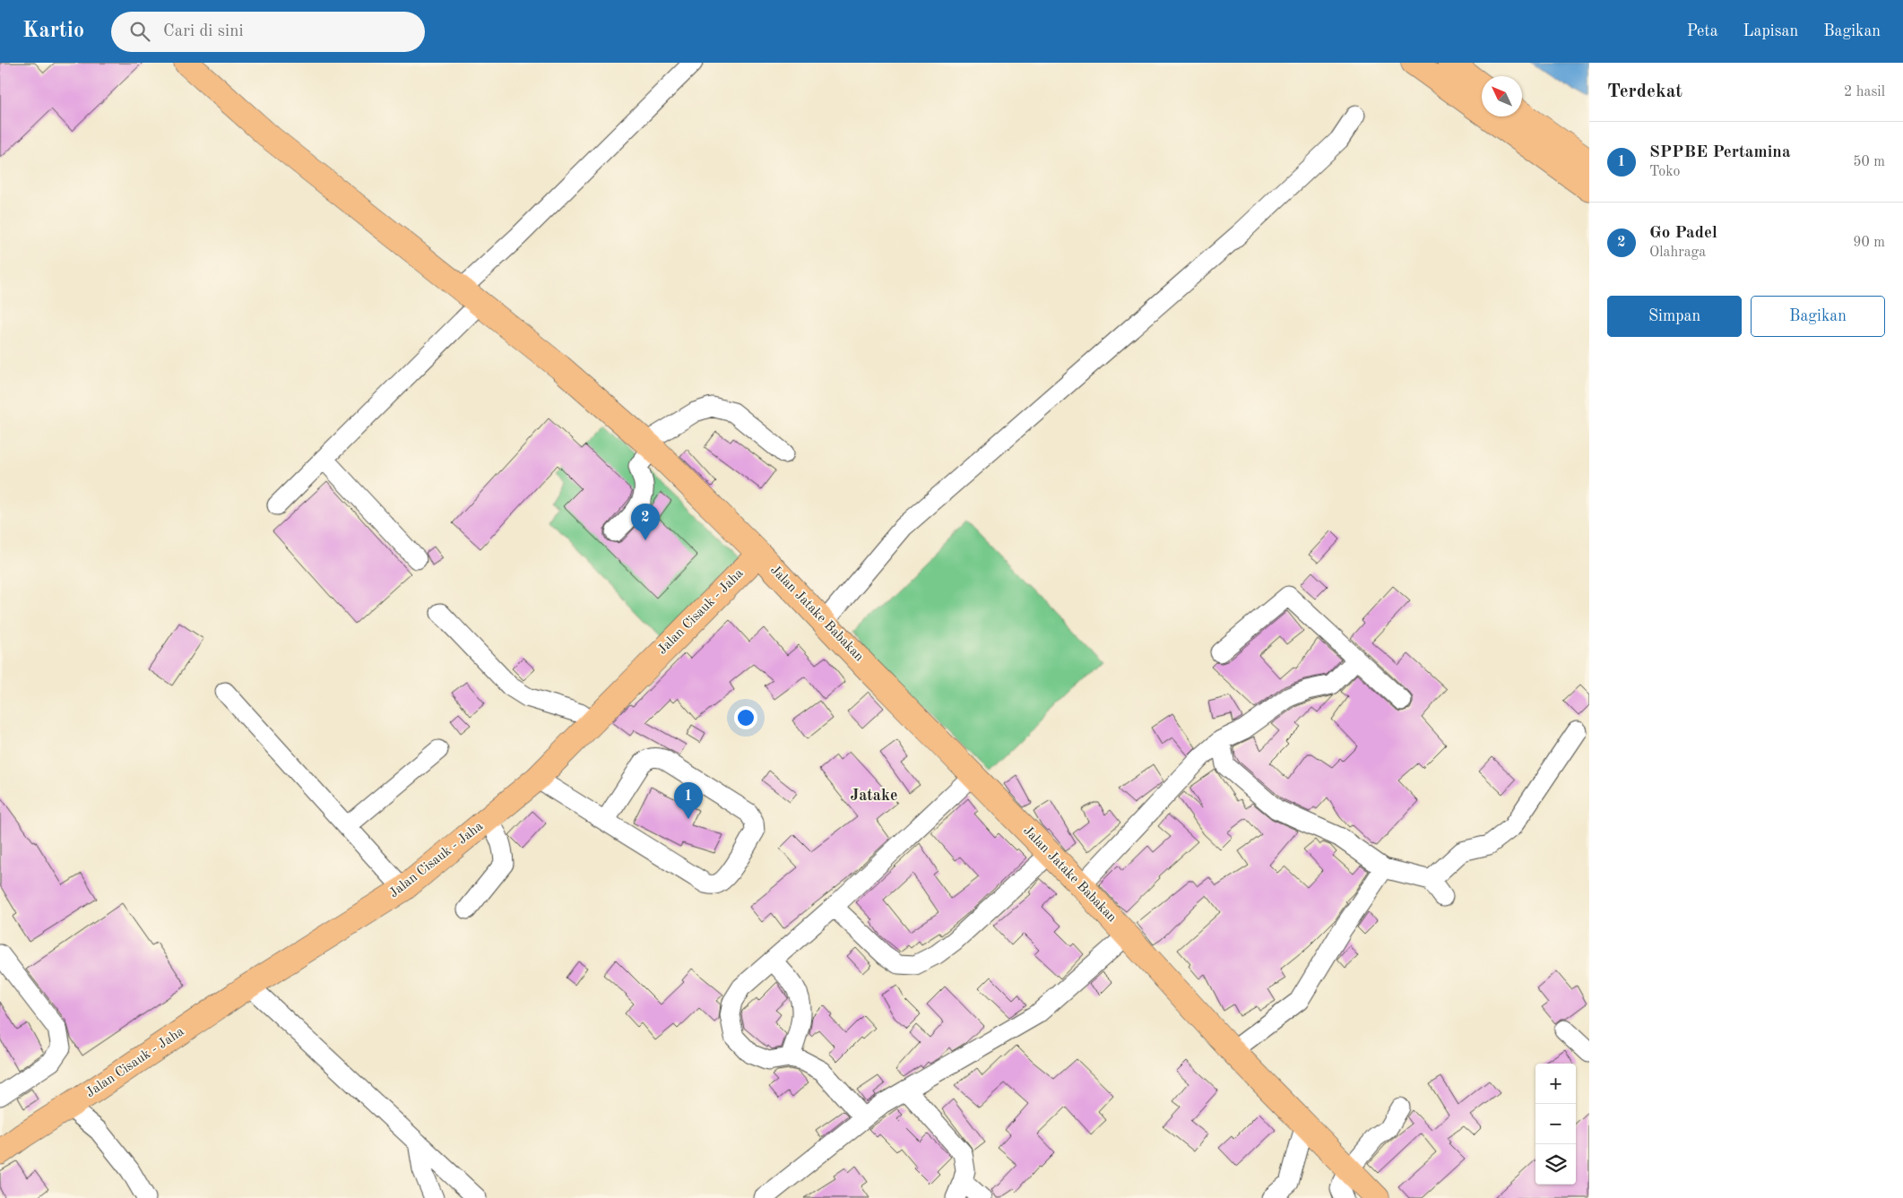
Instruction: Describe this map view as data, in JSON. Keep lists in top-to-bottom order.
{
  "streets": {
    "main road": ["Jalan Cisauk - Jaha", "Jalan Jatake Babakan"]
  },
  "crossings": [
    ["Jalan Cisauk - Jaha", "Jalan Jatake Babakan"]
  ],
  "districts": ["Jatake"],
  "north": "top left",
  "page": {
    "header": "Kartio",
    "search": "Cari di sini",
    "nav": ["Peta", "Lapisan", "Bagikan"],
    "heading": ["Terdekat", "2 hasil"],
    "list": [
      {
        "mark": "1",
        "name": "SPPBE Pertamina",
        "note": "Toko",
        "value": "50 m"
      },
      {
        "mark": "2",
        "name": "Go Padel",
        "note": "Olahraga",
        "value": "90 m"
      }
    ],
    "buttons": ["Simpan", "Bagikan"],
    "pins": ["2", "1"],
    "map_buttons": ["+", "−"]
  }
}
